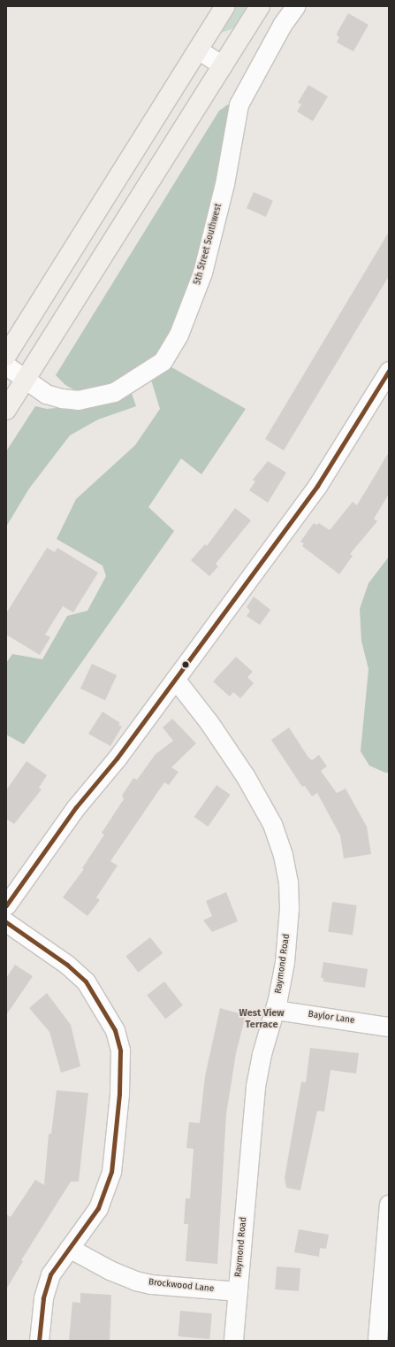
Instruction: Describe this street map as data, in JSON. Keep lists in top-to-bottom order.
{
  "streets": {
    "street": [
      "5th Street Southwest",
      "Raymond Road",
      "Baylor Lane",
      "Brockwood Lane"
    ]
  },
  "crossings": [
    ["Raymond Road", "Baylor Lane"],
    ["Raymond Road", "Brockwood Lane"]
  ],
  "districts": ["West View Terrace"]
}
